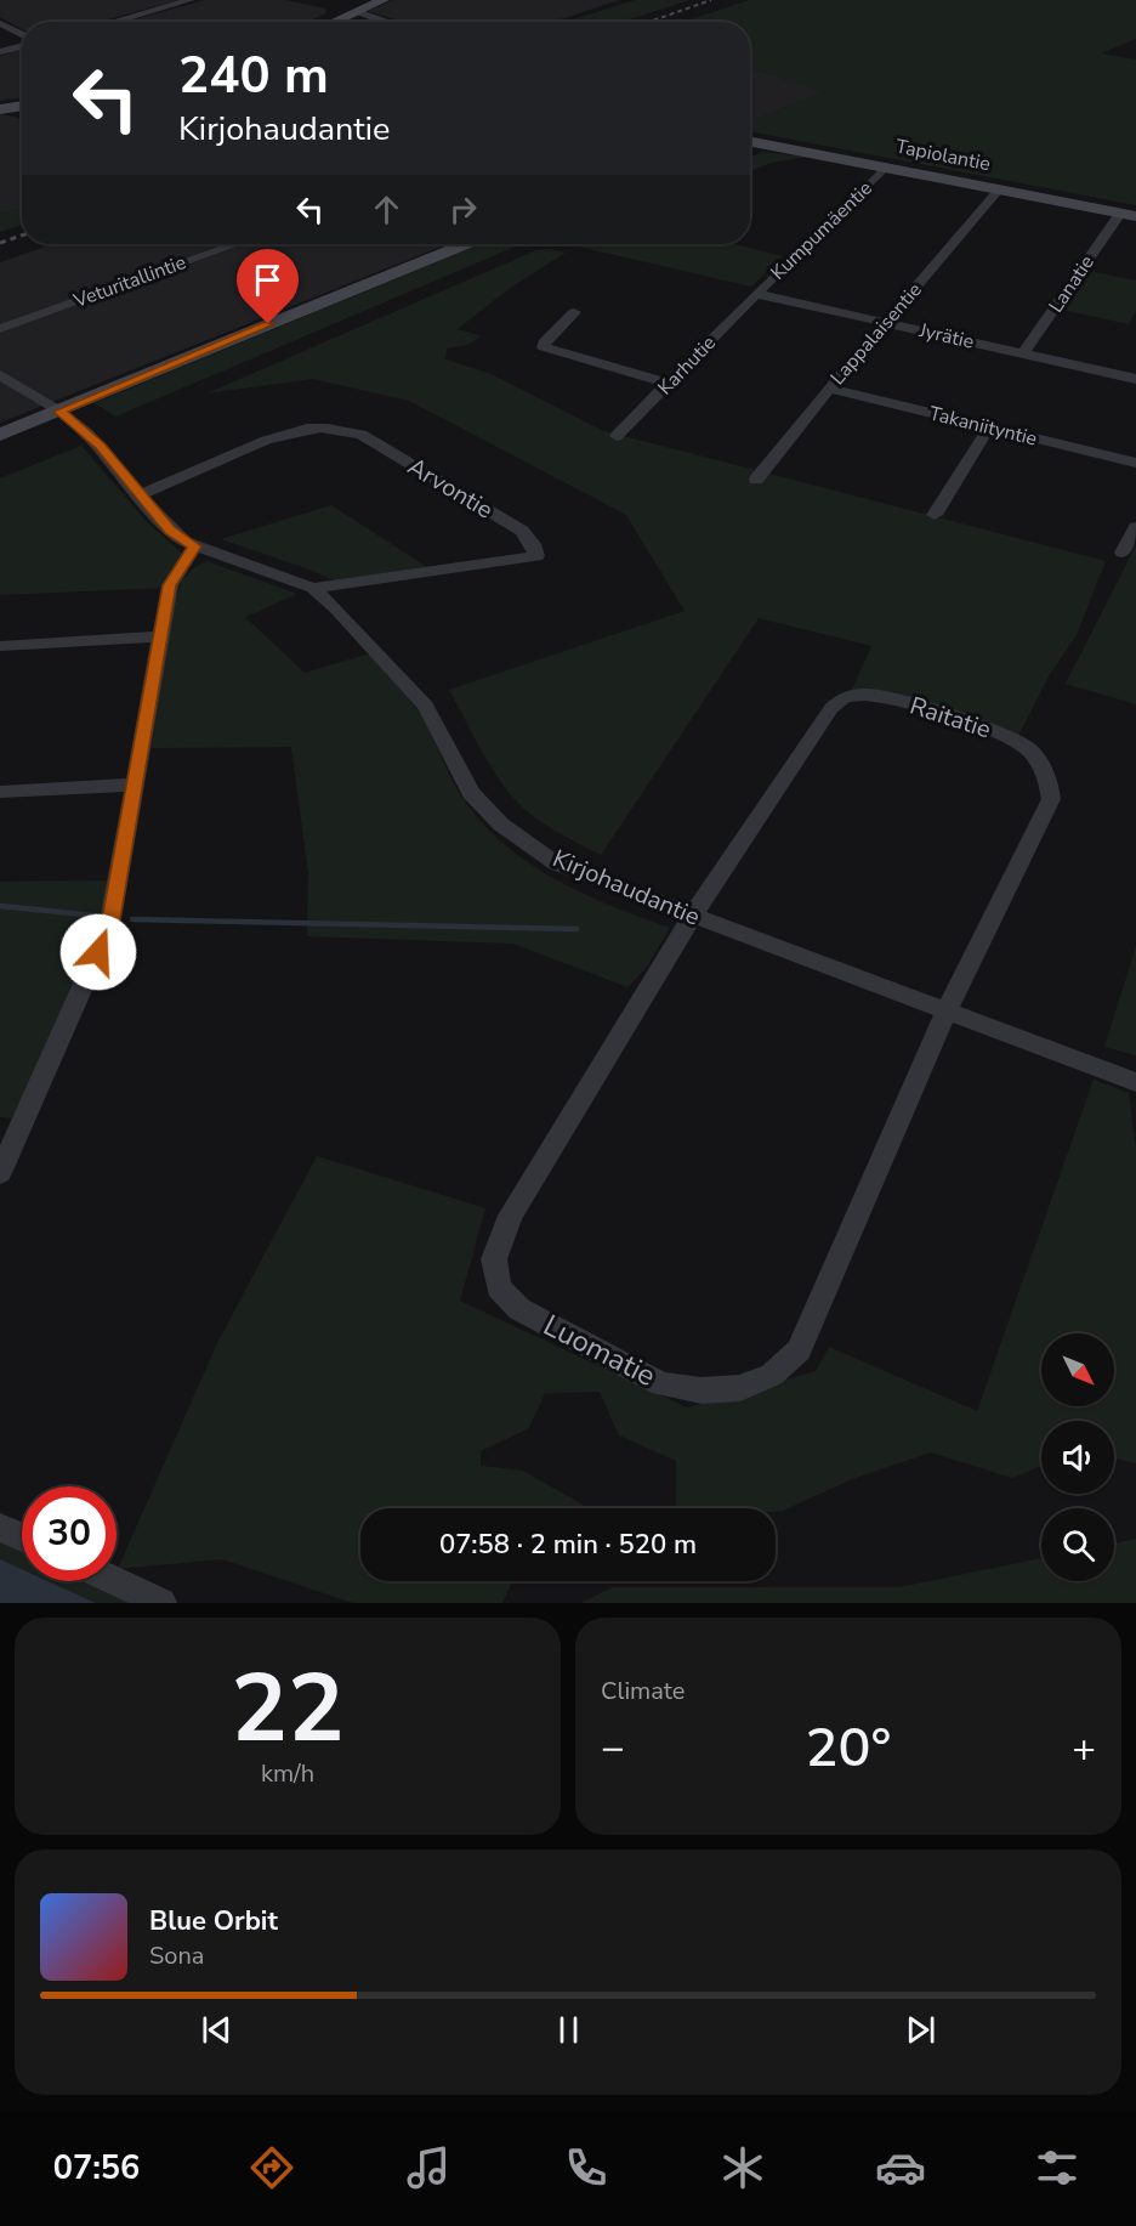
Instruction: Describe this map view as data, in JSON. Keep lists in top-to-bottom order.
{
  "streets": {
    "street": [
      "Tapiolantie",
      "Kumpumäentie",
      "Veturitallintie",
      "Lanatie",
      "Lappalaisentie",
      "Jyrätie",
      "Karhutie",
      "Takaniityntie",
      "Arvontie",
      "Raitatie",
      "Kirjohaudantie",
      "Luomatie"
    ]
  },
  "crossings": [
    ["Tapiolantie", "Kumpumäentie"],
    ["Tapiolantie", "Lanatie"],
    ["Tapiolantie", "Lappalaisentie"],
    ["Kumpumäentie", "Jyrätie"],
    ["Kumpumäentie", "Karhutie"],
    ["Lanatie", "Jyrätie"],
    ["Lappalaisentie", "Jyrätie"],
    ["Lappalaisentie", "Takaniityntie"],
    ["Jyrätie", "Karhutie"],
    ["Arvontie", "Kirjohaudantie"],
    ["Raitatie", "Kirjohaudantie"],
    ["Raitatie", "Luomatie"],
    ["Kirjohaudantie", "Luomatie"]
  ],
  "north": "bottom right",
  "page": {
    "turn": ["240 m", "Kirjohaudantie"],
    "limit": "30",
    "trip": "07:58 · 2 min · 520 m",
    "tile": [
      ["22", "km/h"],
      "Climate"
    ],
    "heat": ["−", "20°", "+"],
    "song": ["Blue Orbit", "Sona"],
    "tabs": "07:56"
  }
}
